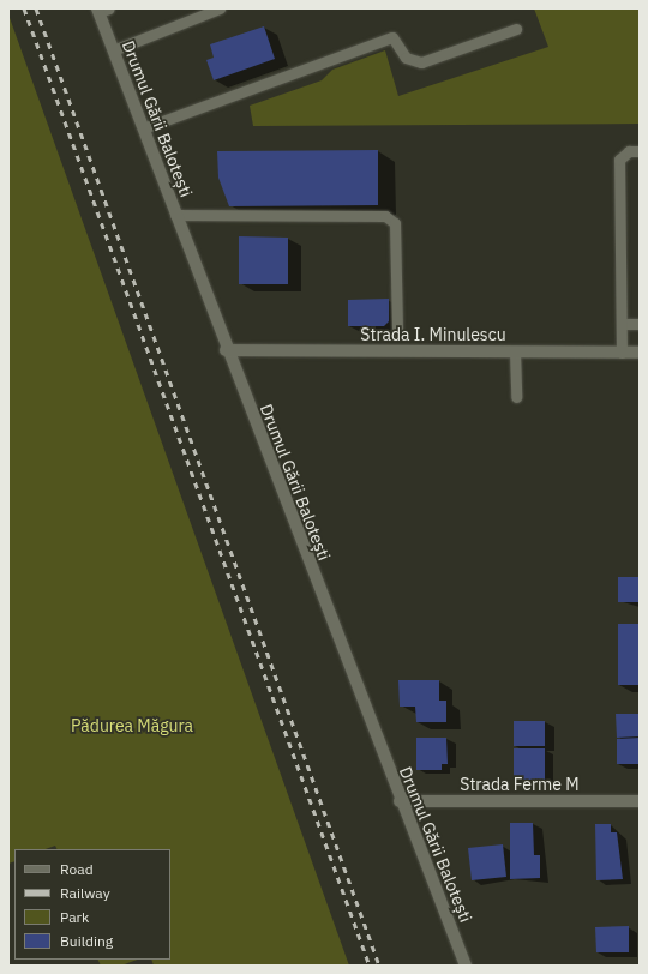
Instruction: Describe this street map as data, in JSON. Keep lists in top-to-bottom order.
{
  "streets": {
    "street": ["Drumul Gării Balotești", "Strada I. Minulescu", "Strada Ferme M"]
  },
  "crossings": [
    ["Drumul Gării Balotești", "Strada I. Minulescu"],
    ["Drumul Gării Balotești", "Strada Ferme M"]
  ],
  "parks": ["Pădurea Măgura"],
  "legend": [
    "Road",
    "Railway",
    "Park",
    "Building"
  ]
}
